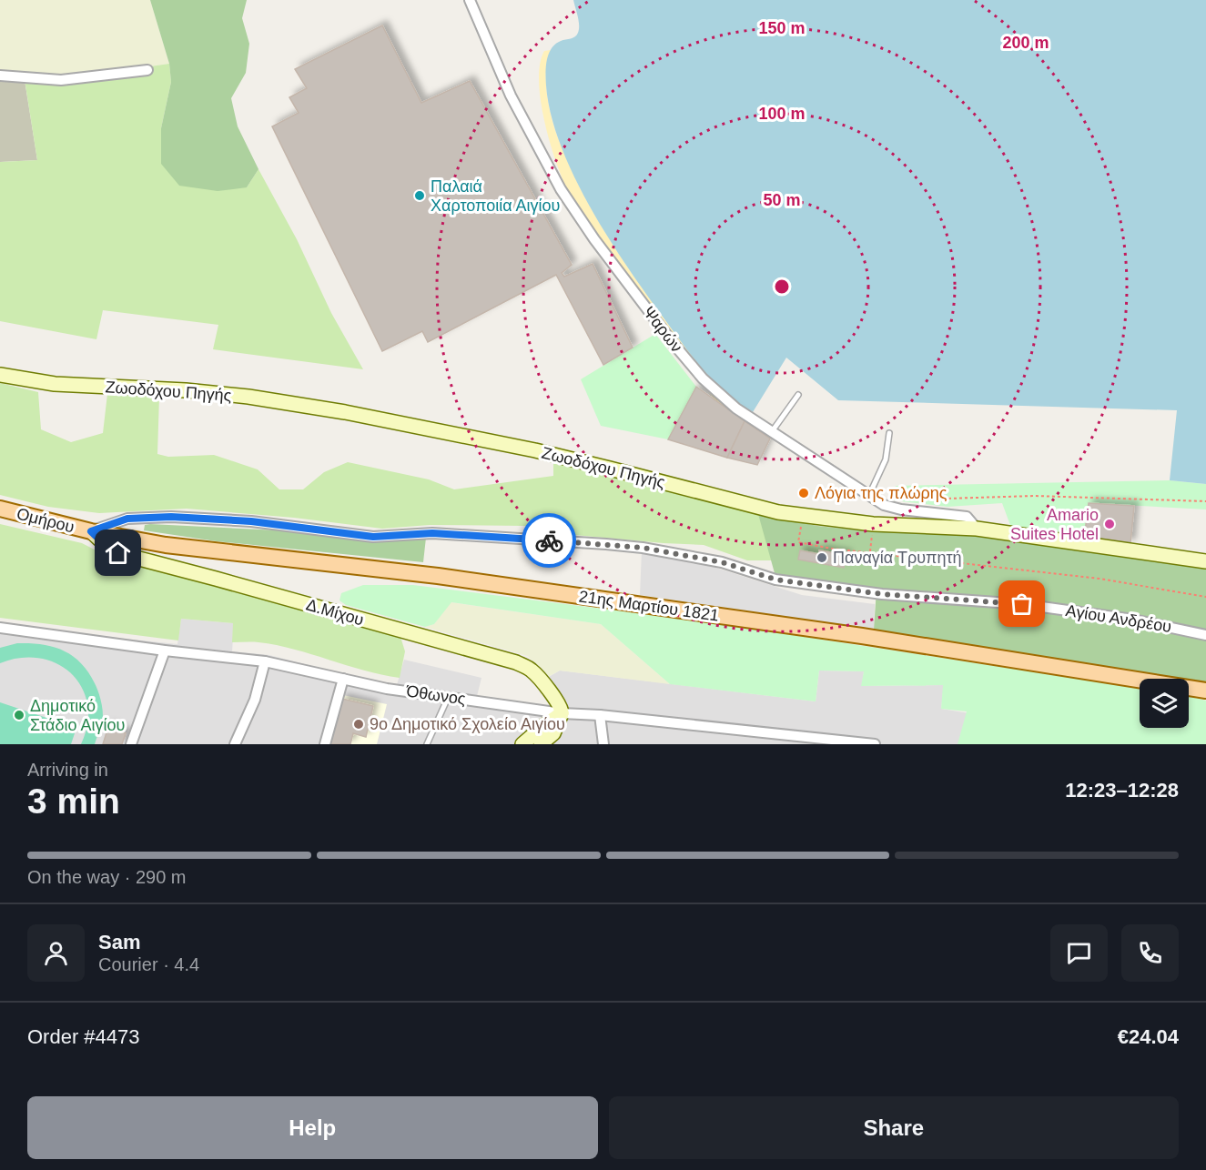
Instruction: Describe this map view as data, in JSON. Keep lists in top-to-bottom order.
{
  "streets": {
    "main road": [
      "Ζωοδόχου Πηγής",
      "Ομήρου",
      "21ης Μαρτίου 1821",
      "Δ.Μίχου"
    ],
    "street": ["Ψαρών", "Αγίου Ανδρέου", "Όθωνος"]
  },
  "crossings": [
    ["Ψαρών", "Ζωοδόχου Πηγής"],
    ["Ομήρου", "21ης Μαρτίου 1821"],
    ["Ομήρου", "Δ.Μίχου"],
    ["Ομήρου", "Αγίου Ανδρέου"],
    ["21ης Μαρτίου 1821", "Δ.Μίχου"],
    ["21ης Μαρτίου 1821", "Αγίου Ανδρέου"],
    ["Δ.Μίχου", "Αγίου Ανδρέου"],
    ["Δ.Μίχου", "Όθωνος"]
  ],
  "places": [
    "Παλαιά Χαρτοποιία Αιγίου",
    "Λόγια της πλώρης",
    "Amario Suites Hotel",
    "Παναγία Τρυπητή",
    "Δημοτικό Στάδιο Αιγίου",
    "9ο Δημοτικό Σχολείο Αιγίου"
  ],
  "page": {
    "heading": ["3 min", "Arriving in", "12:23–12:28"],
    "panel": [
      "Sam",
      "Courier · 4.4",
      "Order #4473",
      "€24.04"
    ],
    "bar": "On the way · 290 m",
    "buttons": ["Help", "Share"]
  },
  "rings": [
    "150 m",
    "200 m",
    "100 m",
    "50 m"
  ]
}
